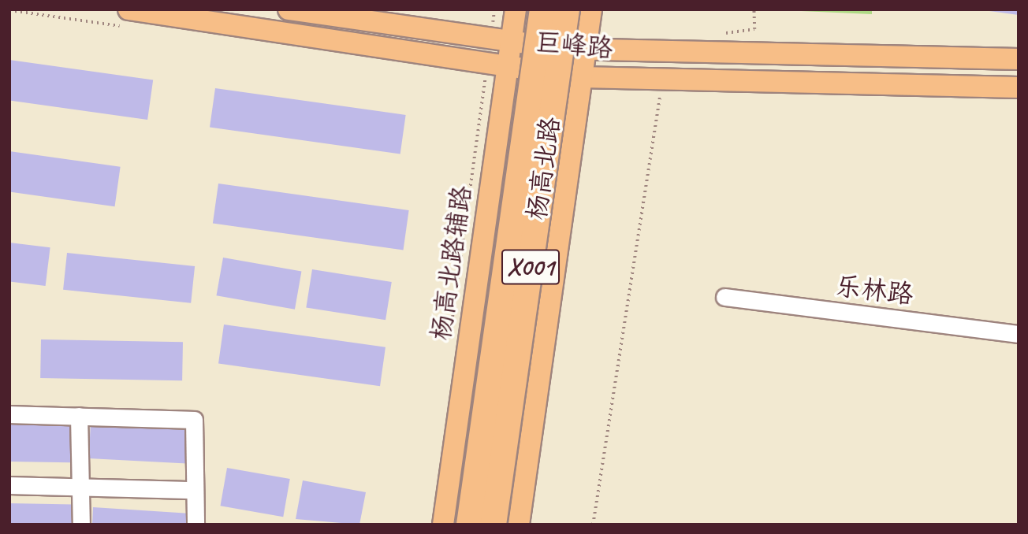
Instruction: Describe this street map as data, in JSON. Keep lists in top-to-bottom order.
{
  "streets": {
    "highway": ["杨高北路", "X001"],
    "main road": ["巨峰路", "杨高北路辅路"],
    "street": ["乐林路"]
  },
  "crossings": [
    ["巨峰路", "杨高北路辅路"],
    ["巨峰路", "X001"]
  ]
}
